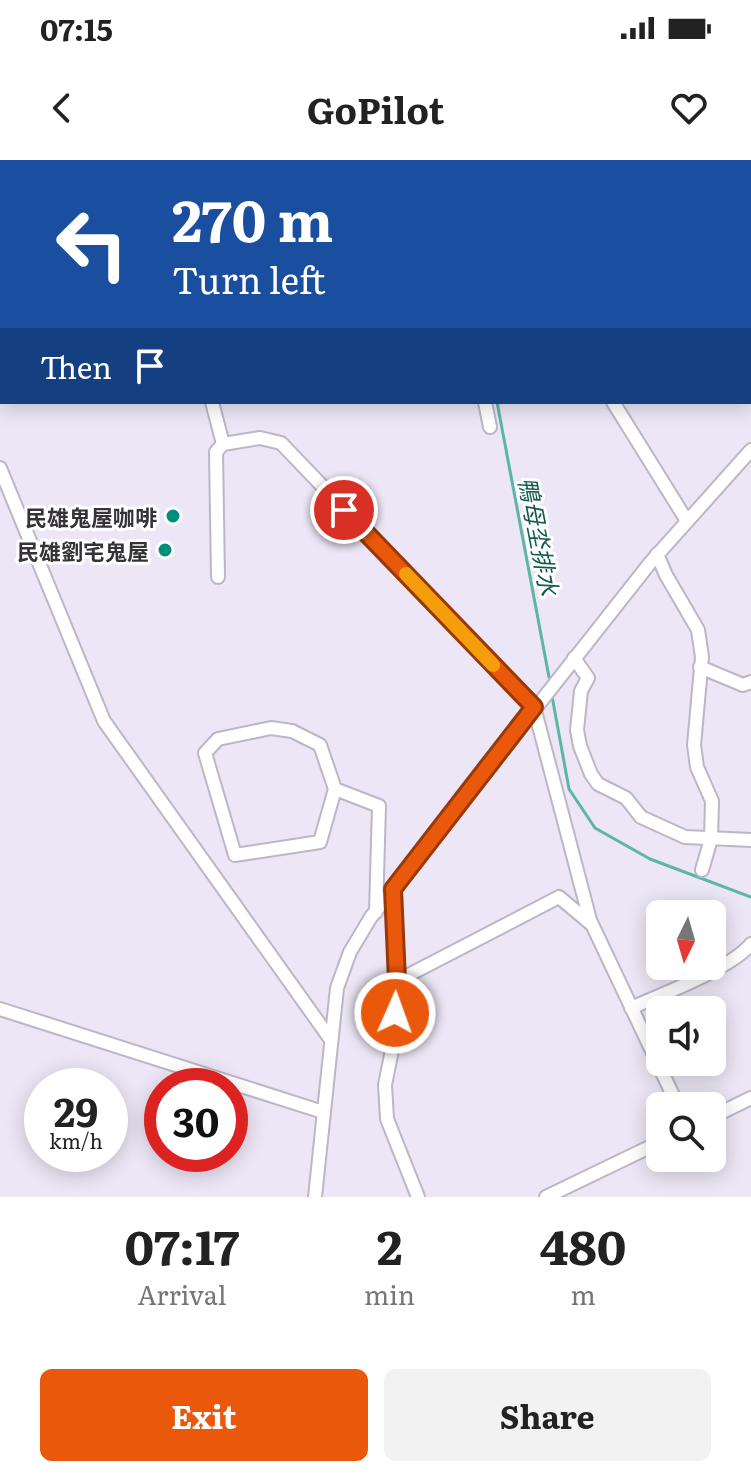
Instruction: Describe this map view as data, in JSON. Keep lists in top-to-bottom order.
{
  "water": ["鴨母坔排水"],
  "places": ["民雄鬼屋咖啡", "民雄劉宅鬼屋"],
  "north": "bottom",
  "page": {
    "status": "07:15",
    "header": "GoPilot",
    "turn": ["270 m", "Turn left"],
    "then": "Then",
    "speed": "29 km/h",
    "limit": "30",
    "eta": [
      "07:17",
      "Arrival",
      "2",
      "min",
      "480",
      "m"
    ],
    "buttons": ["Exit", "Share"]
  }
}
